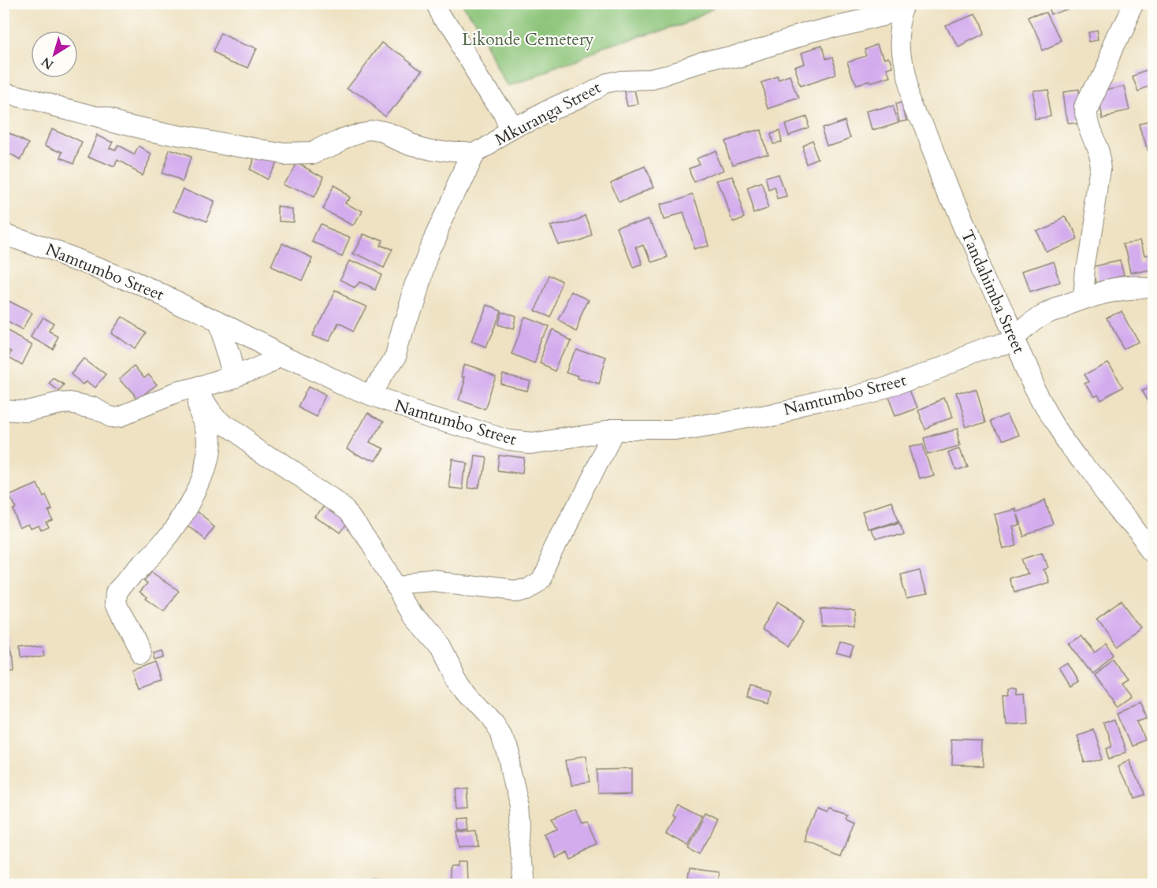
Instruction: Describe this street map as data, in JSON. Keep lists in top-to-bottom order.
{
  "streets": {
    "street": ["Mkuranga Street", "Namtumbo Street", "Tandahimba Street"]
  },
  "crossings": [
    ["Mkuranga Street", "Tandahimba Street"],
    ["Namtumbo Street", "Tandahimba Street"]
  ],
  "parks": ["Likonde Cemetery"],
  "north": "bottom left"
}
